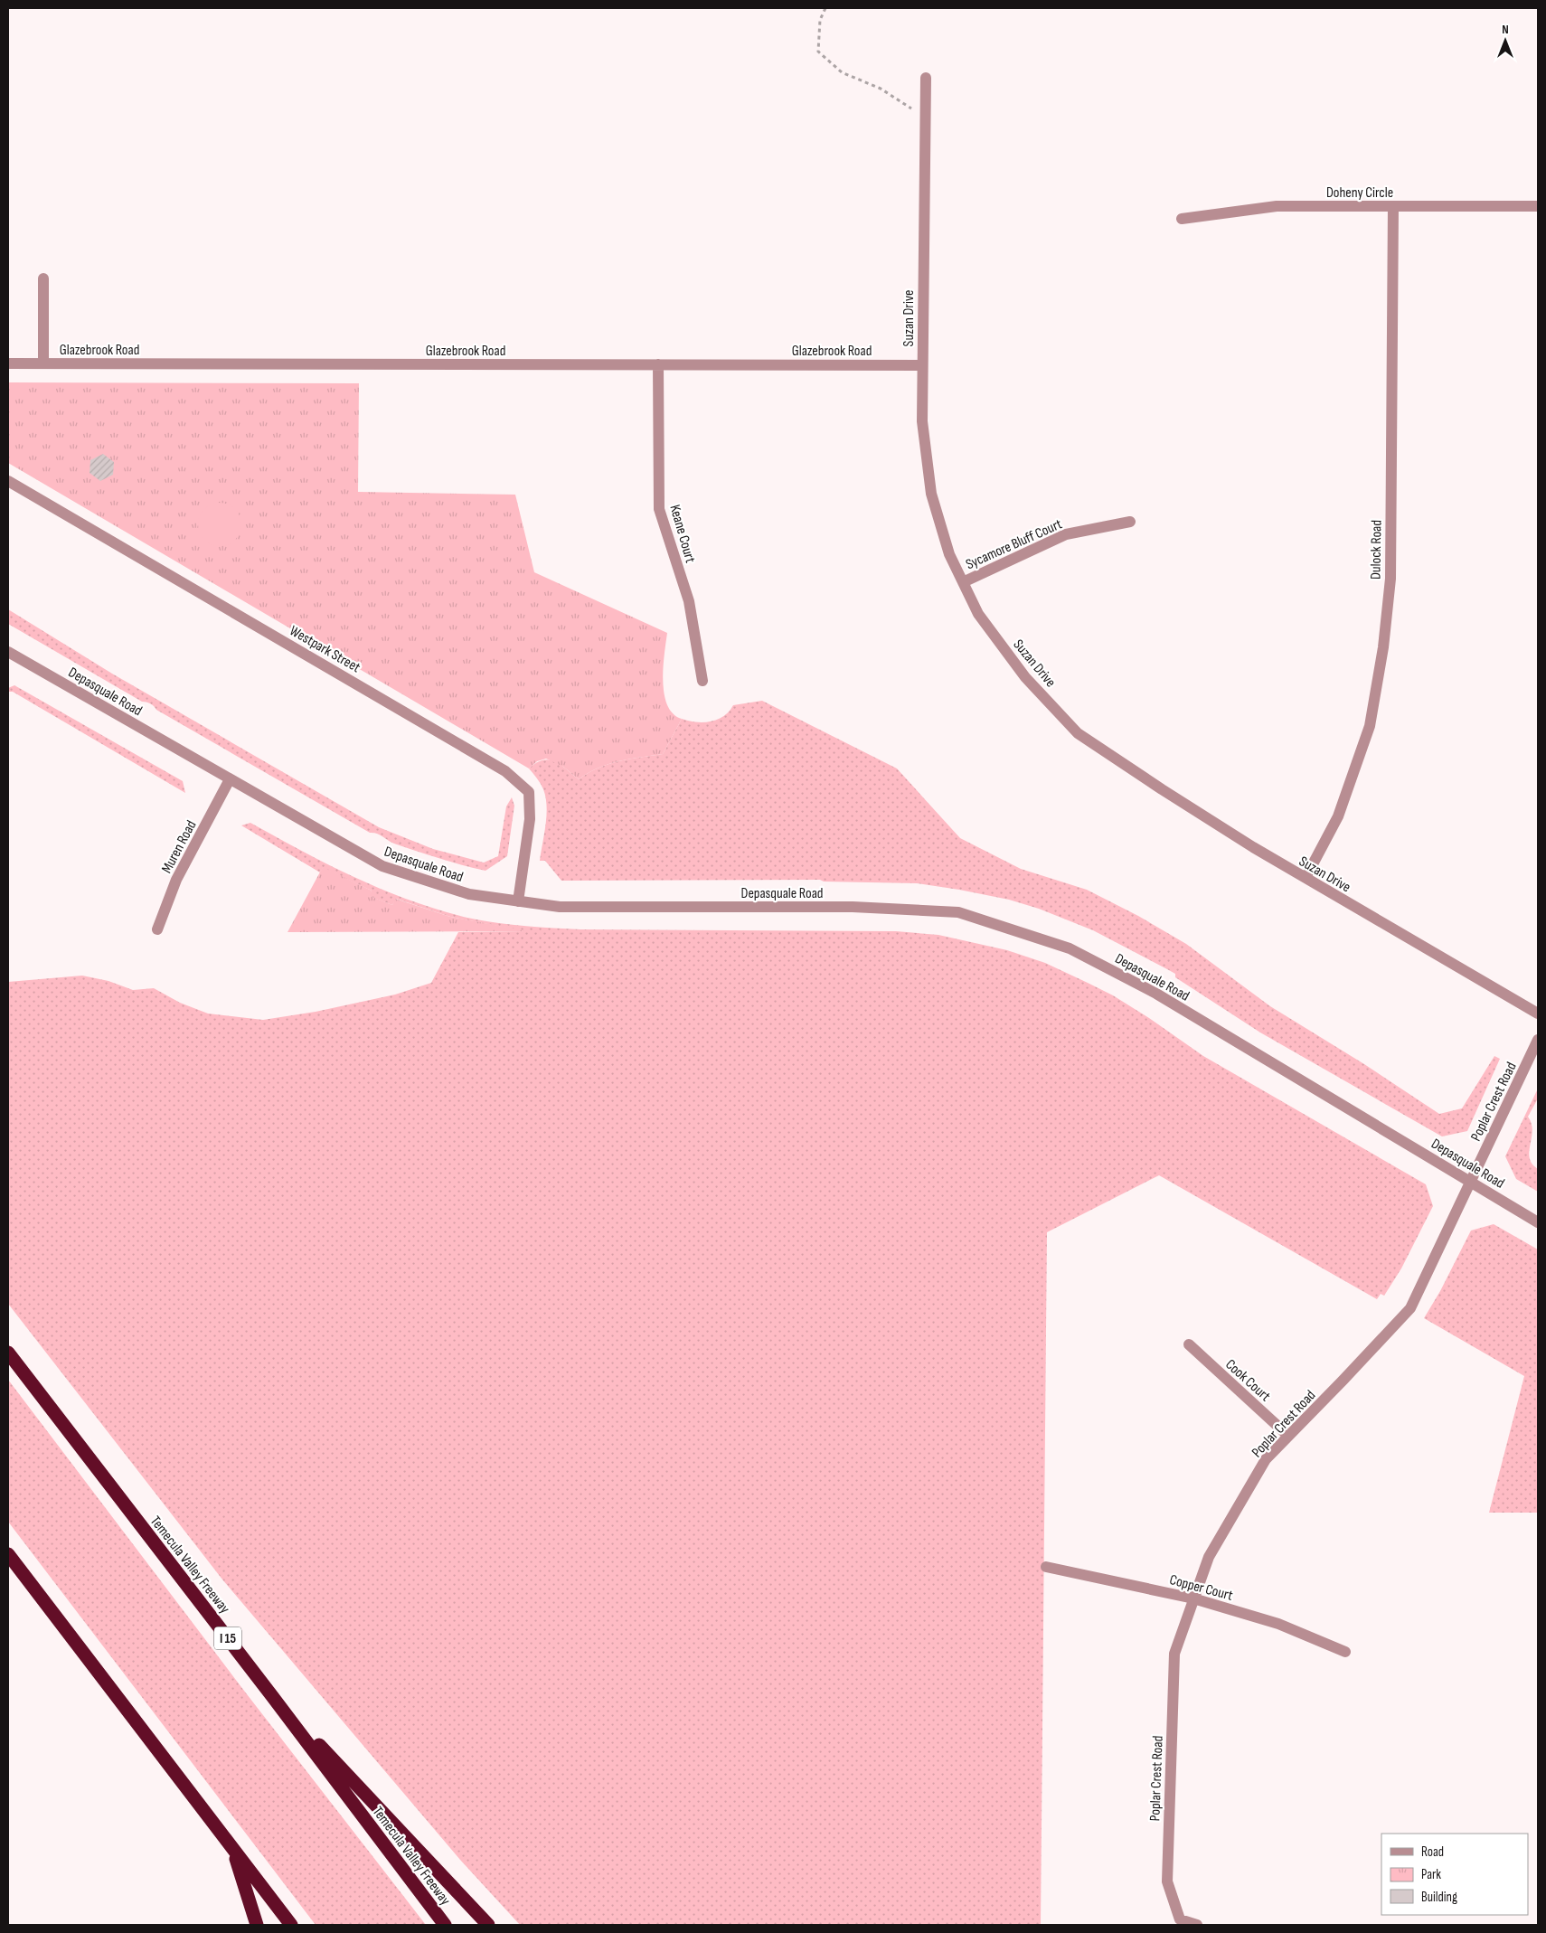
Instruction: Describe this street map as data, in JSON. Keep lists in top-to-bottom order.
{
  "streets": {
    "highway": ["Temecula Valley Freeway", "I 15"],
    "street": [
      "Doheny Circle",
      "Suzan Drive",
      "Glazebrook Road",
      "Keane Court",
      "Sycamore Bluff Court",
      "Dulock Road",
      "Westpark Street",
      "Depasquale Road",
      "Muren Road",
      "Poplar Crest Road",
      "Cook Court",
      "Copper Court"
    ]
  },
  "crossings": [
    ["Doheny Circle", "Dulock Road"],
    ["Suzan Drive", "Glazebrook Road"],
    ["Suzan Drive", "Sycamore Bluff Court"],
    ["Suzan Drive", "Dulock Road"],
    ["Glazebrook Road", "Keane Court"],
    ["Westpark Street", "Depasquale Road"],
    ["Depasquale Road", "Muren Road"],
    ["Depasquale Road", "Poplar Crest Road"],
    ["Poplar Crest Road", "Cook Court"],
    ["Poplar Crest Road", "Copper Court"]
  ],
  "legend": ["Road", "Park", "Building"],
  "north": "top"
}
